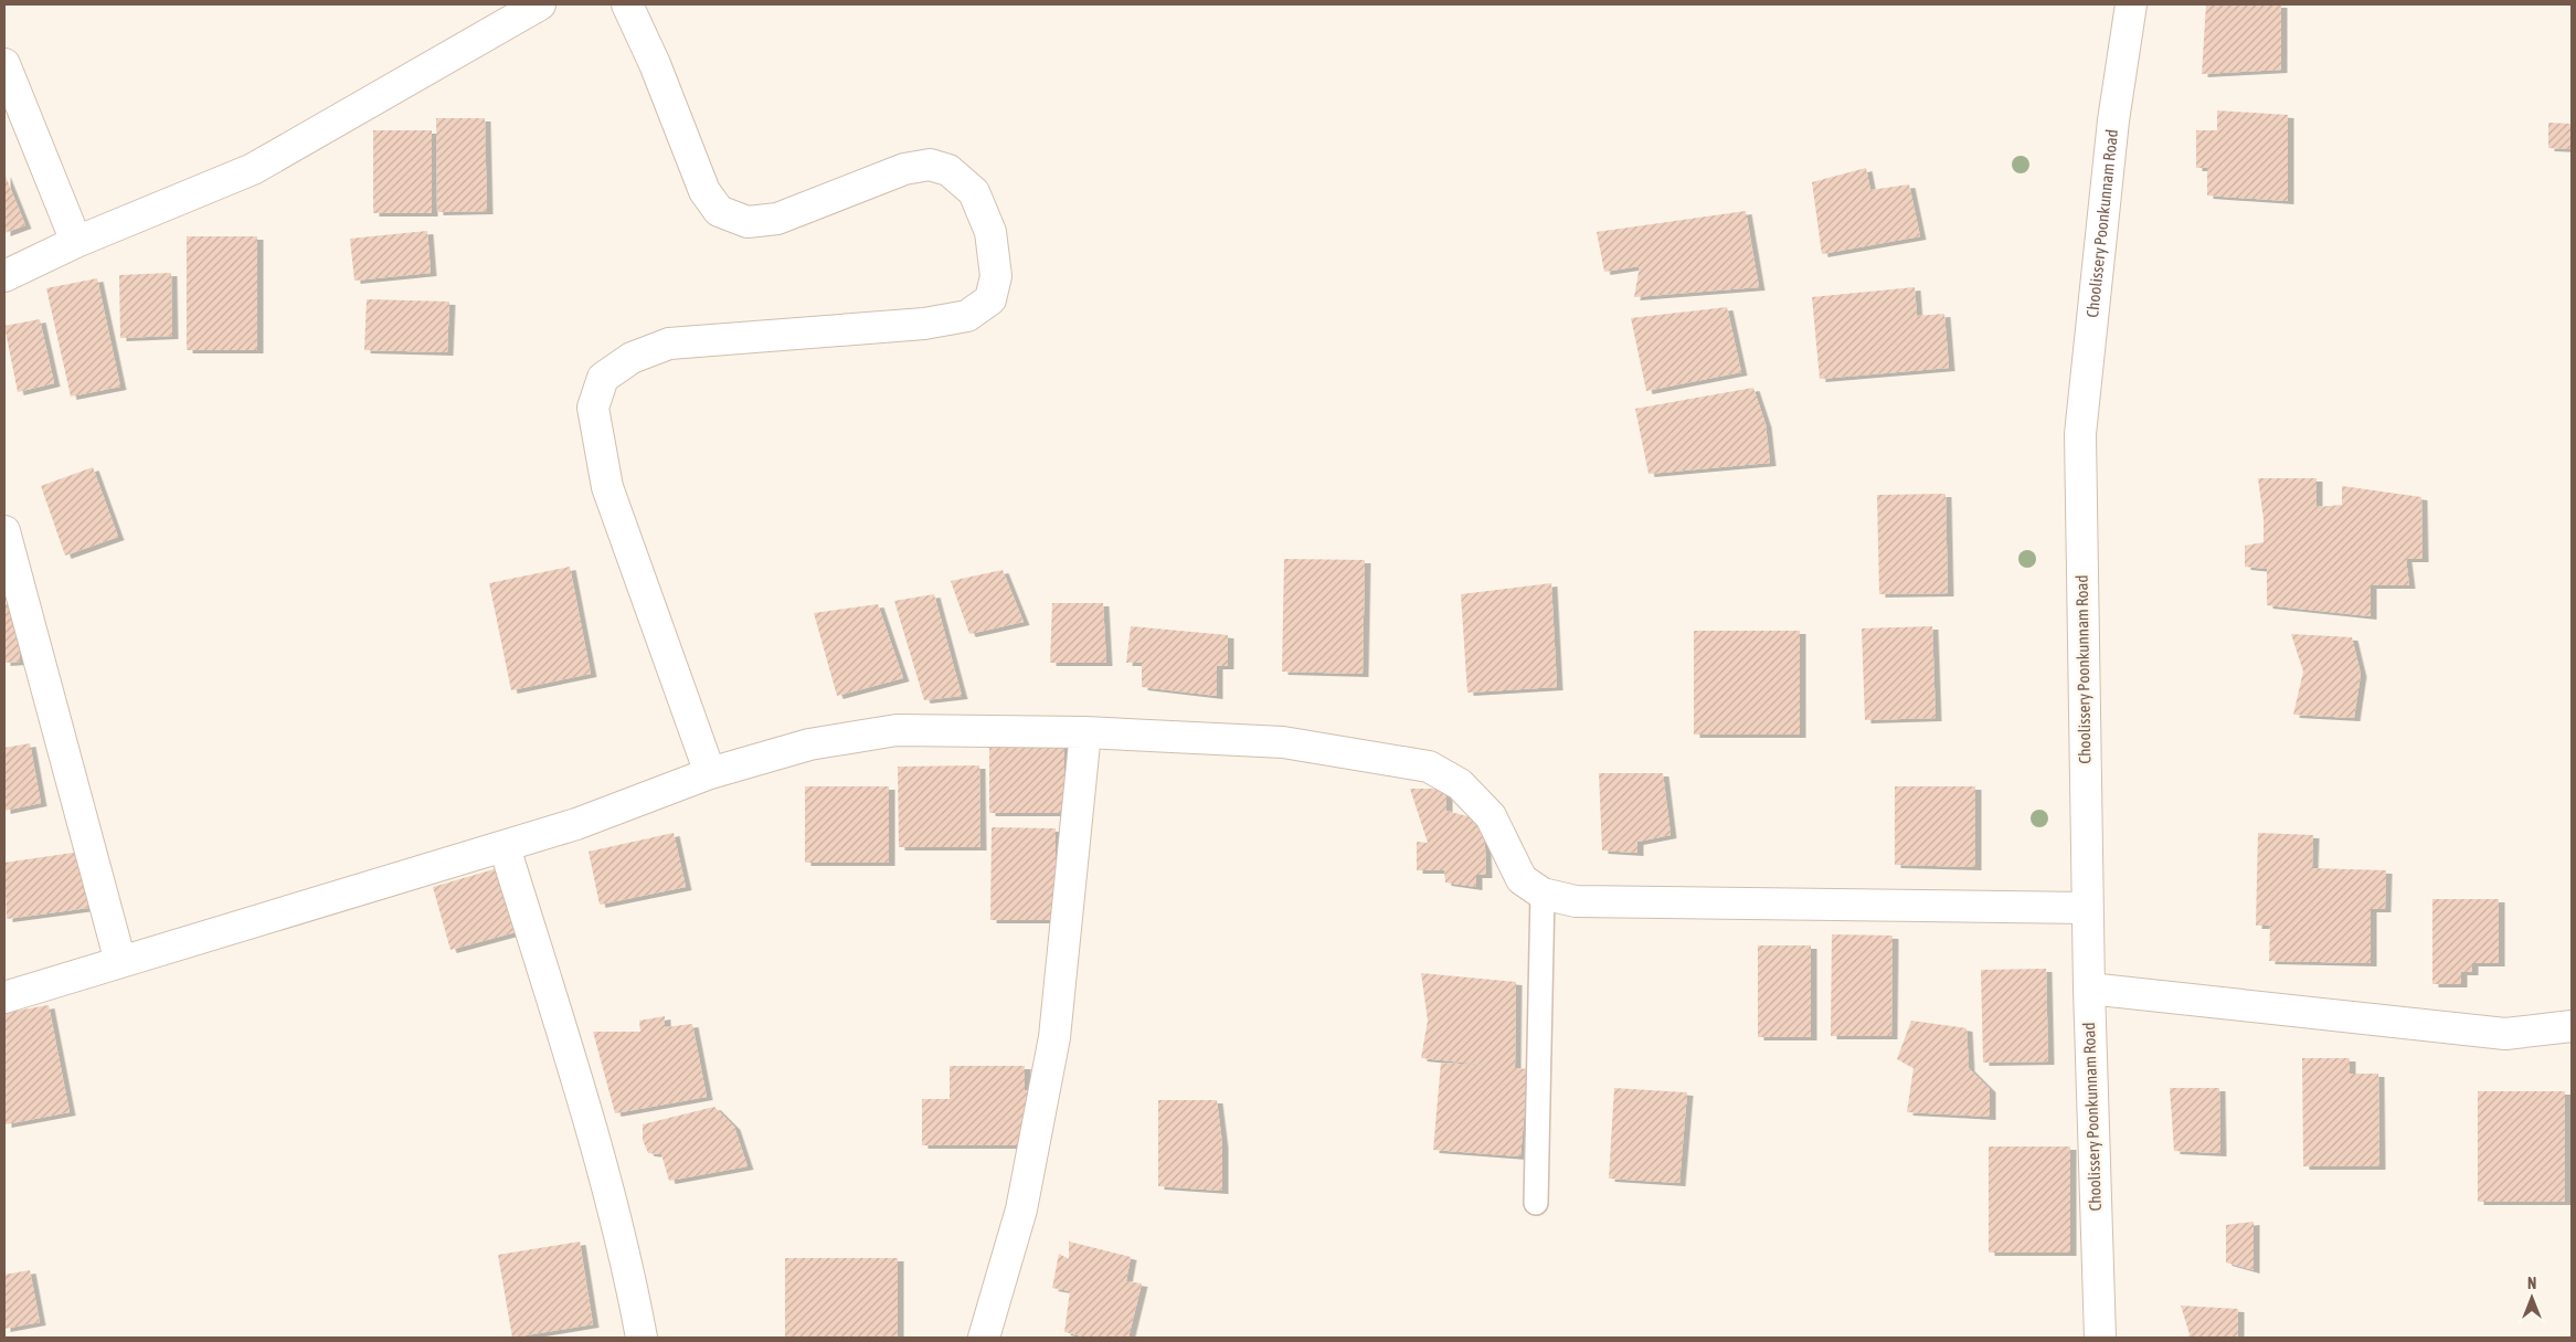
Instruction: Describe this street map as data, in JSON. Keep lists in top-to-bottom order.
{
  "streets": {
    "street": ["Choolissery Poonkunnam Road"]
  },
  "north": "top"
}
